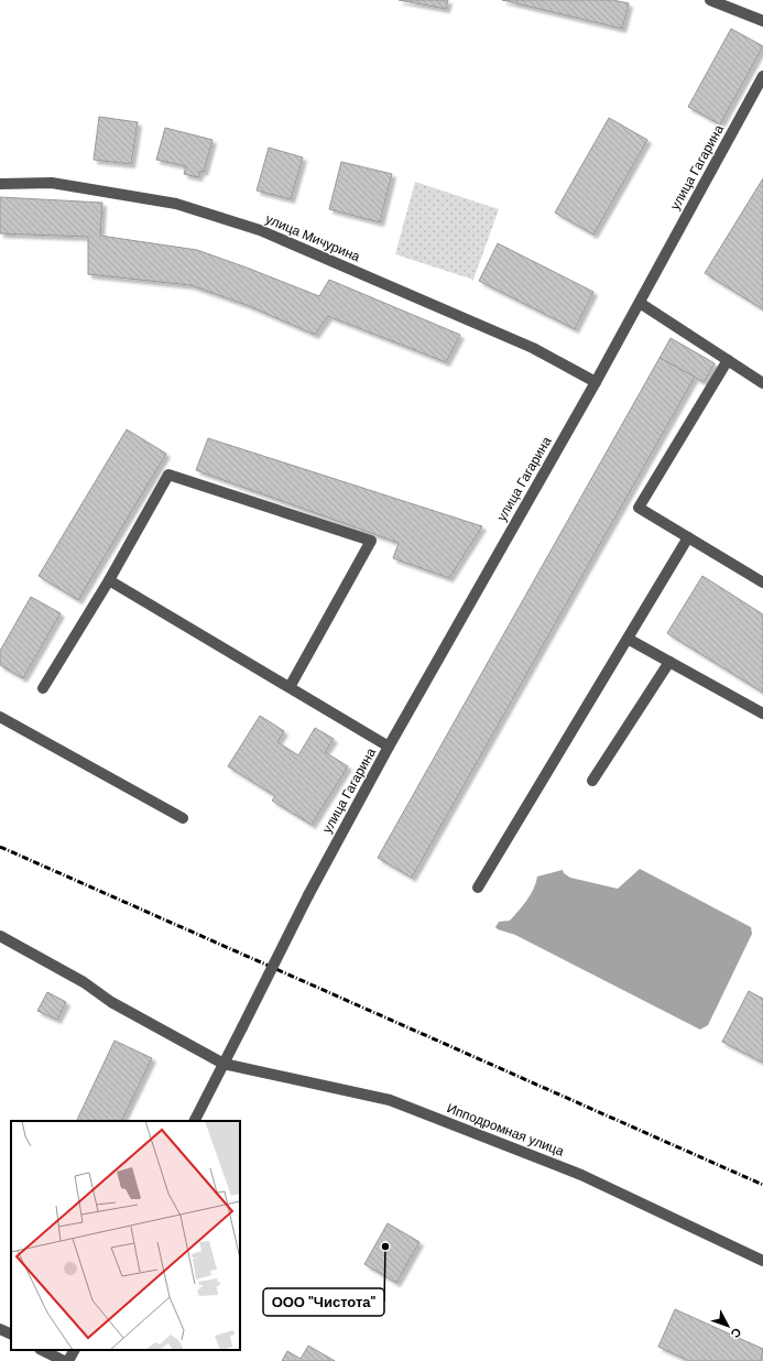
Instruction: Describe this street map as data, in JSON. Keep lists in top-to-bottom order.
{
  "streets": {
    "street": ["улица Гагарина", "улица Мичурина", "Ипподромная улица"]
  },
  "crossings": [
    ["улица Гагарина", "улица Мичурина"],
    ["улица Гагарина", "Ипподромная улица"]
  ],
  "places": ["ООО \"Чистота\""],
  "north": "bottom right"
}
